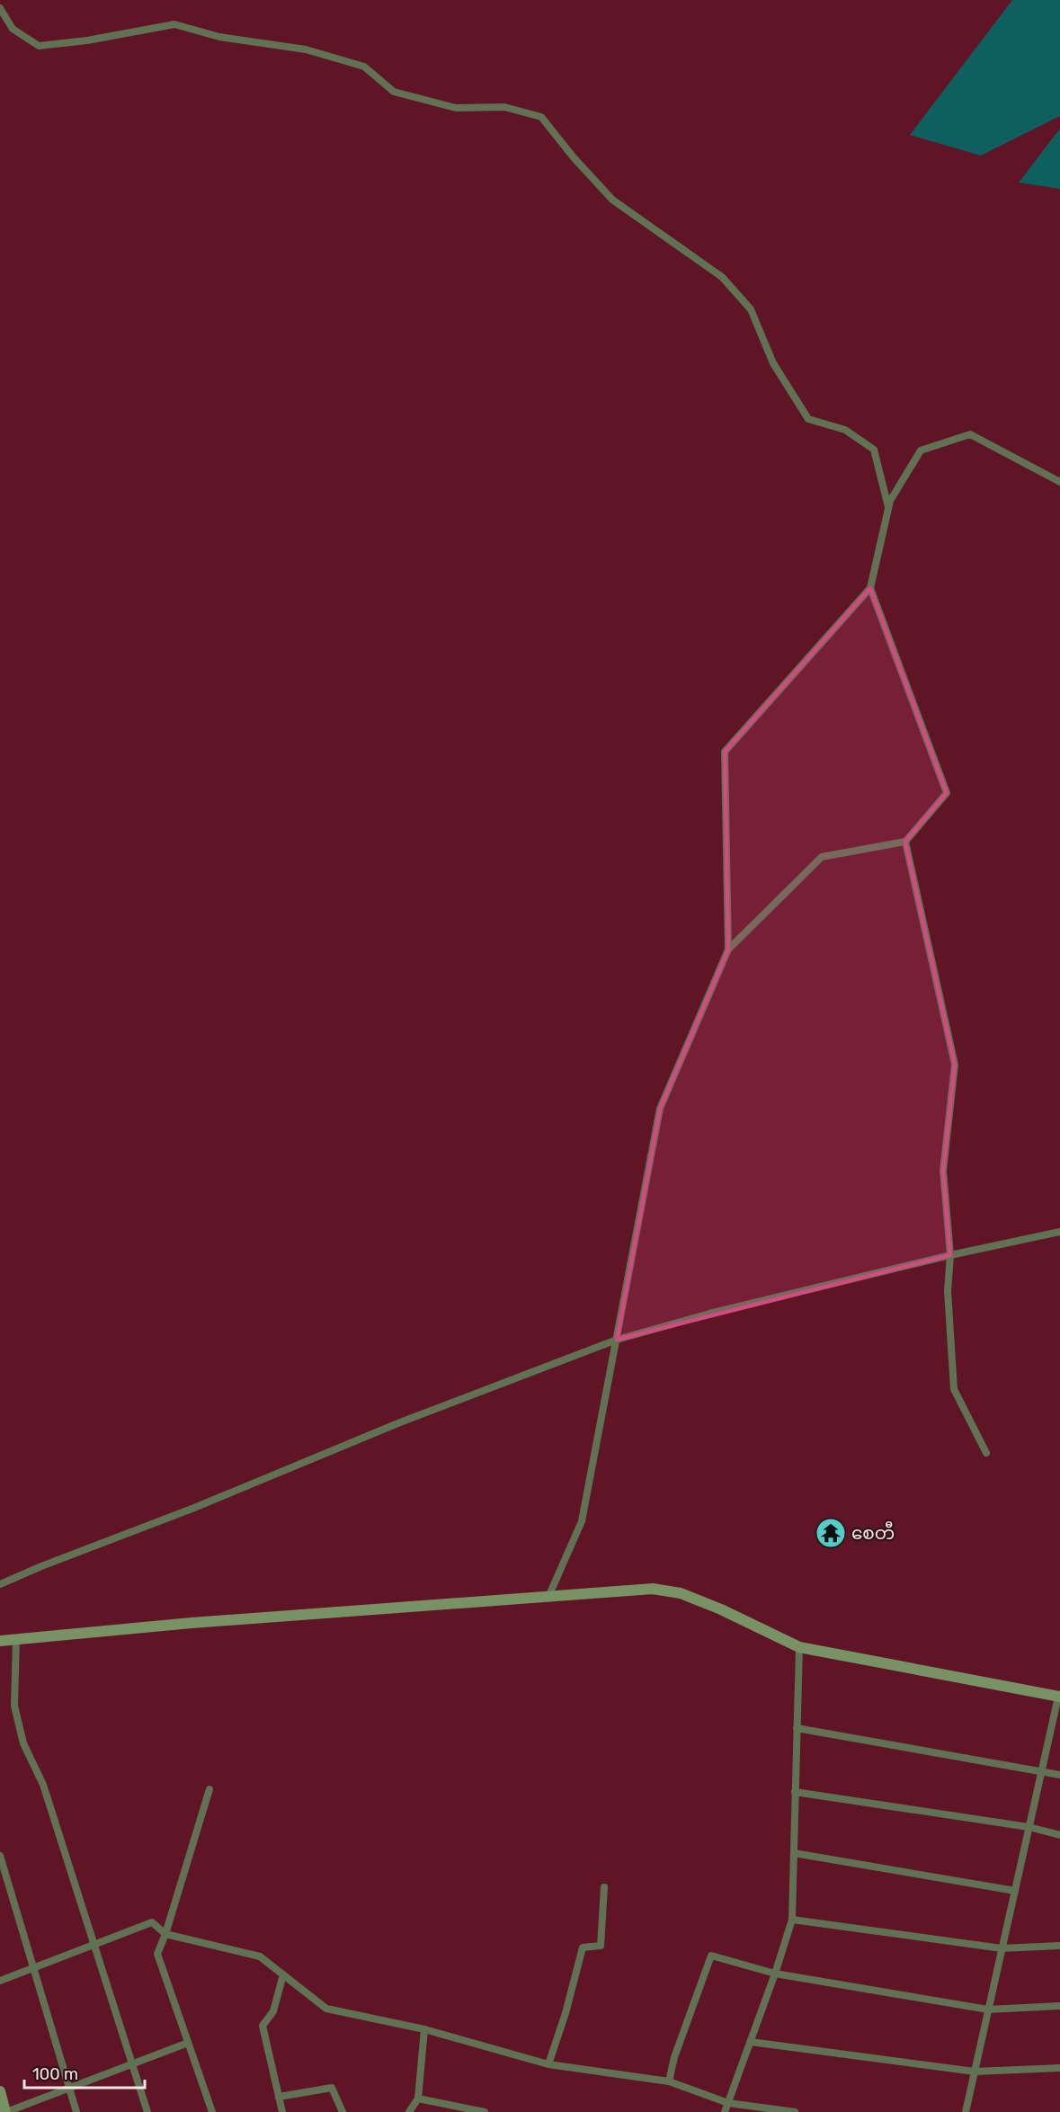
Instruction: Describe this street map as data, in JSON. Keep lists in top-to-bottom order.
{
  "places": {
    "temple": ["စေတီ"]
  },
  "scale_bar": "100 m"
}
